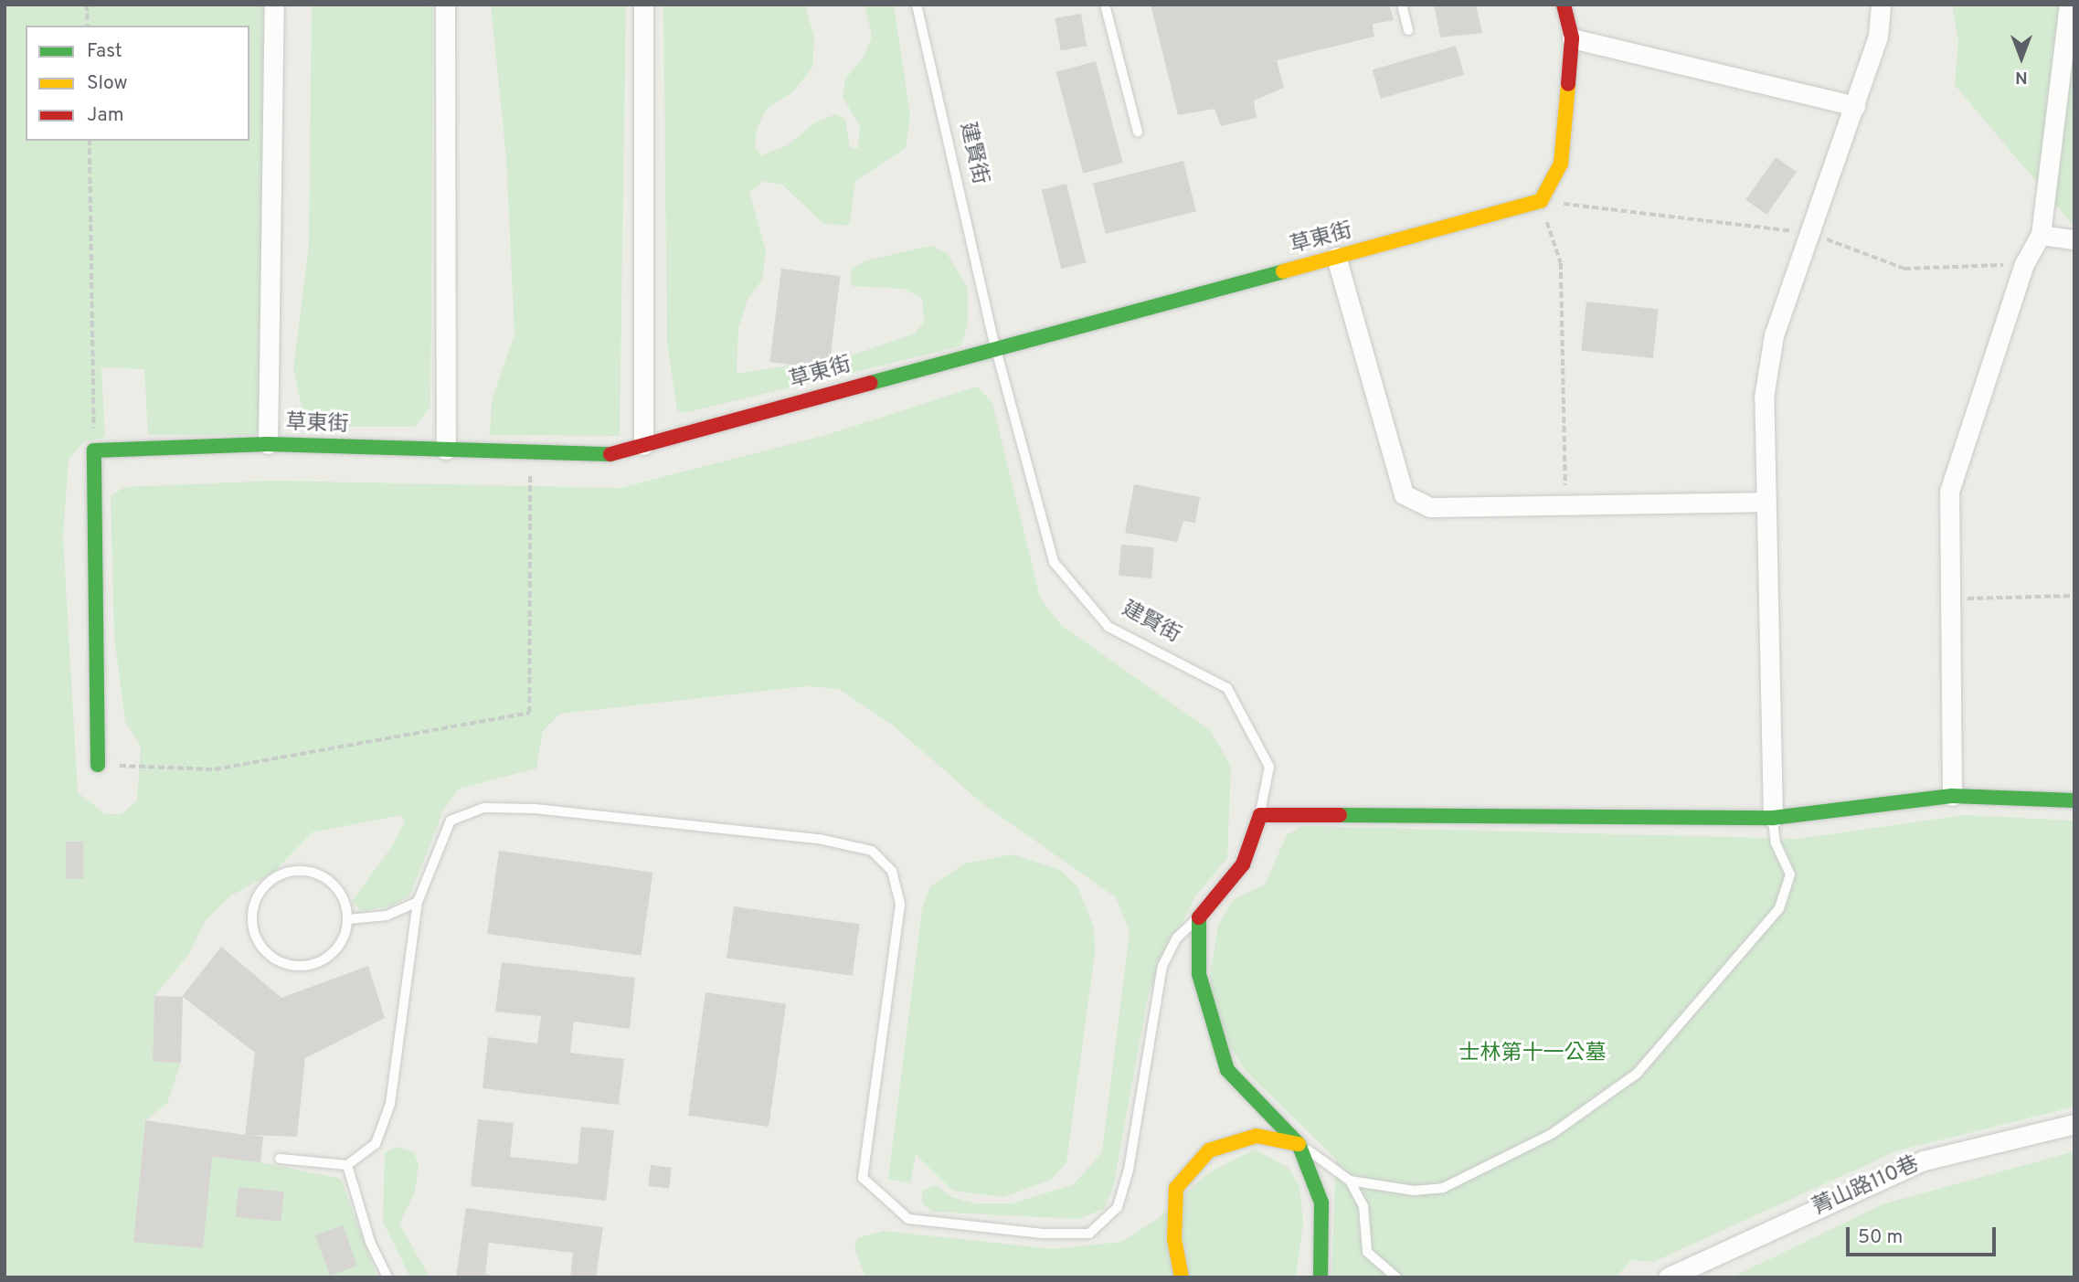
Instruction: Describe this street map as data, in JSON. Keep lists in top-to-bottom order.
{
  "streets": {
    "street": ["建賢街", "草東街", "菁山路110巷"]
  },
  "crossings": [
    ["建賢街", "草東街"]
  ],
  "parks": ["士林第十一公墓"],
  "legend": ["Fast", "Slow", "Jam"],
  "scale_bar": "50 m",
  "north": "bottom"
}
